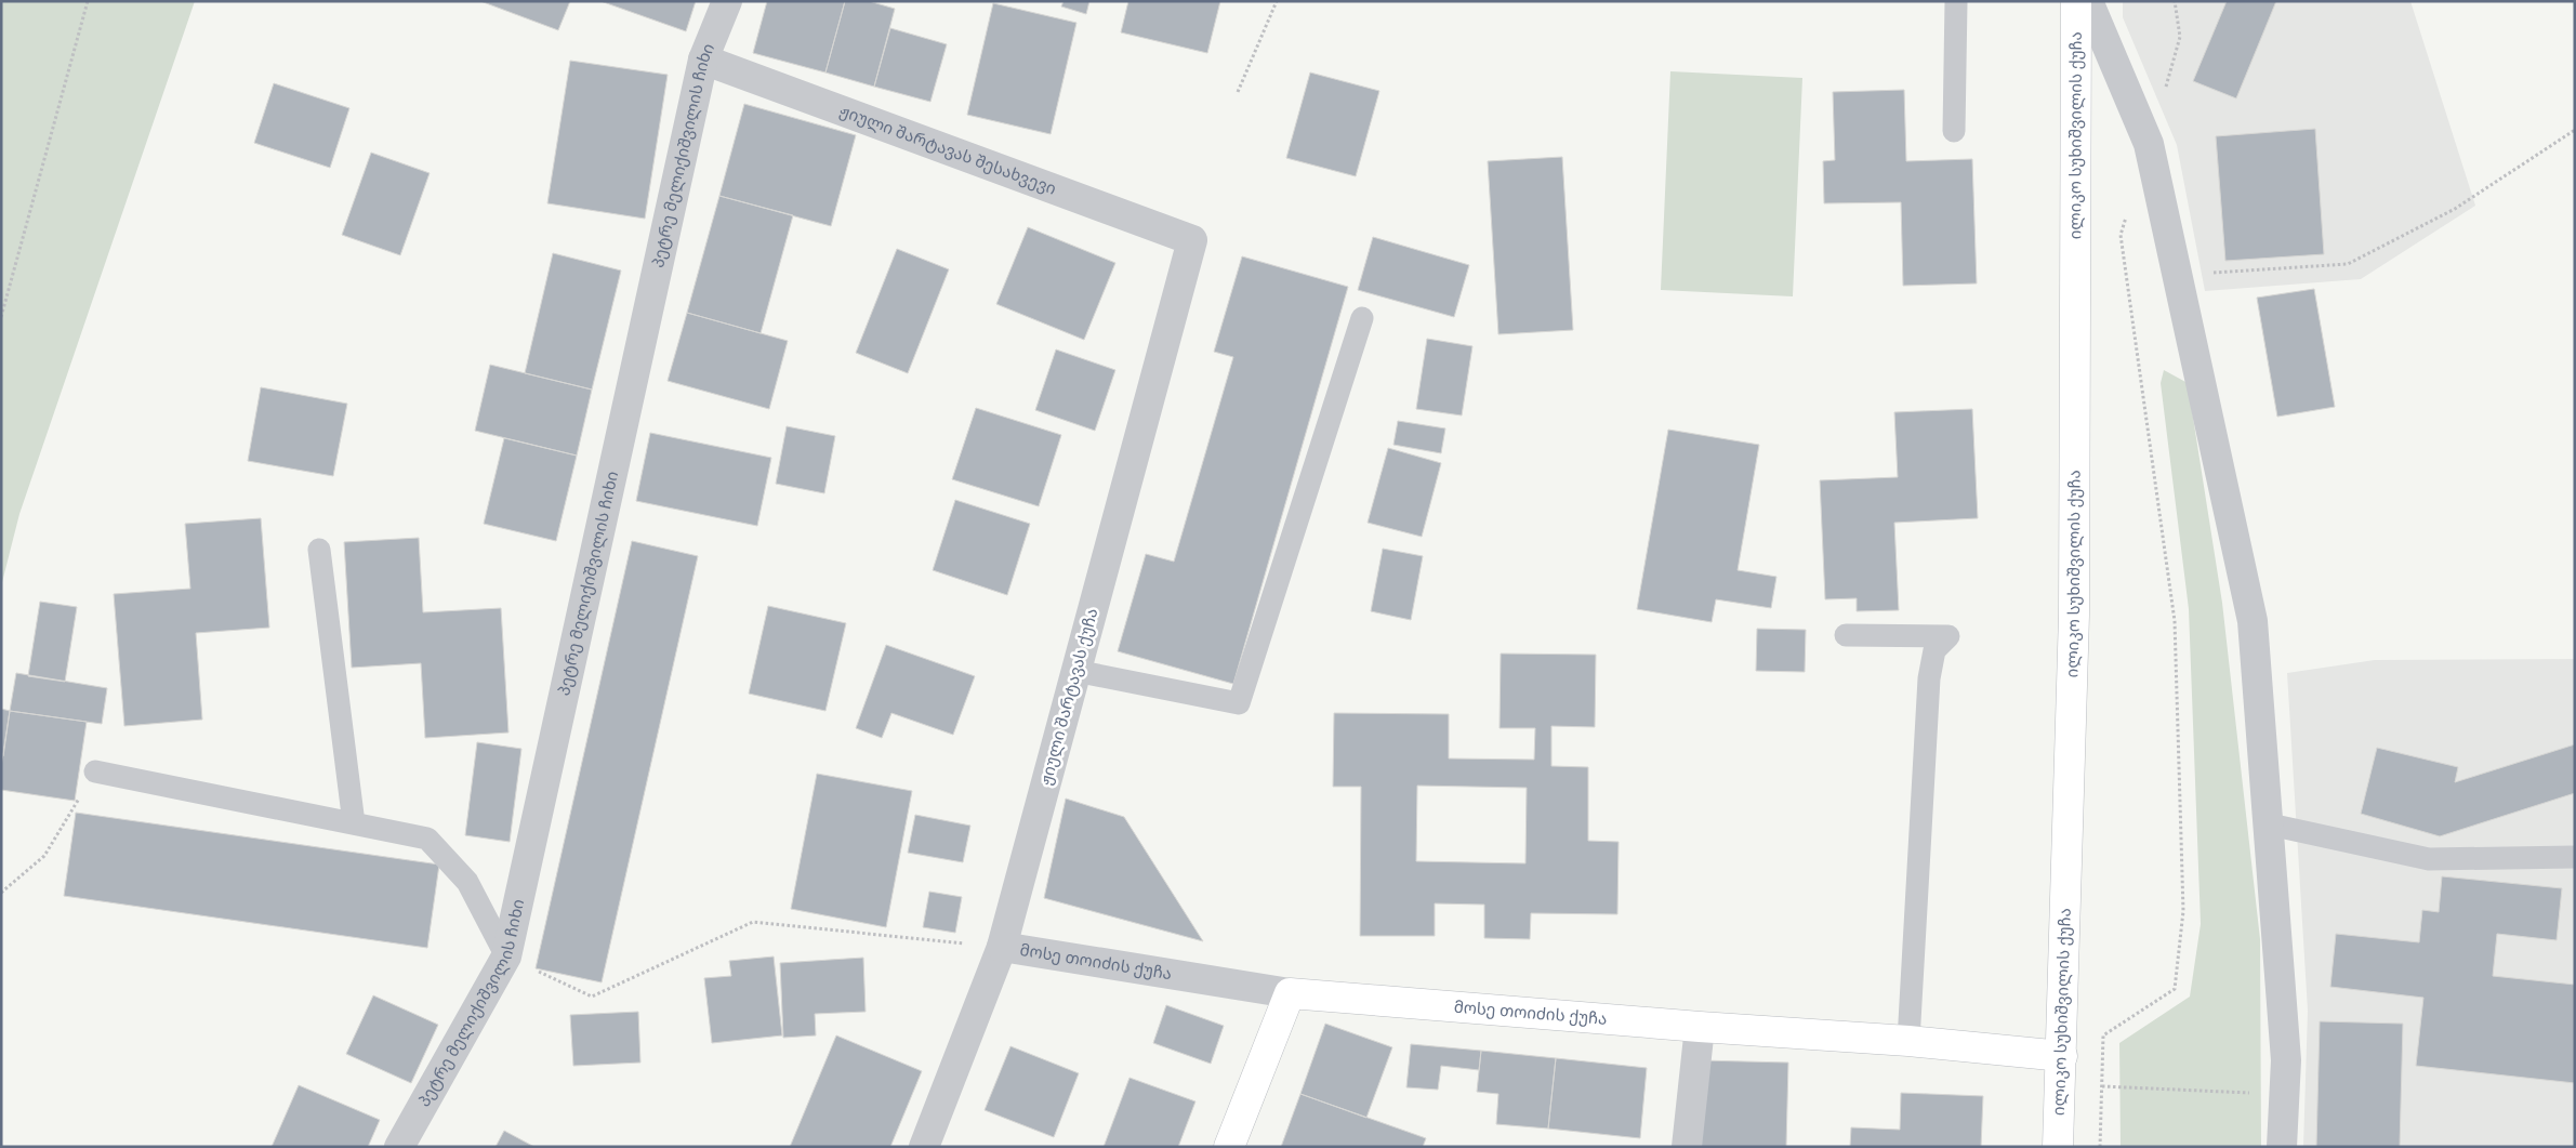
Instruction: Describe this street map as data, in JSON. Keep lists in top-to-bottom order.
{
  "streets": {
    "main road": ["ილიკო სუხიშვილის ქუჩა", "მოსე თოიძის ქუჩა"],
    "street": ["ჟიული შარტავას შესახვევი", "პეტრე მელიქიშვილის ჩიხი", "ჟიული შარტავას ქუჩა"]
  },
  "crossings": [
    ["ილიკო სუხიშვილის ქუჩა", "მოსე თოიძის ქუჩა"],
    ["ჟიული შარტავას შესახვევი", "პეტრე მელიქიშვილის ჩიხი"],
    ["ჟიული შარტავას შესახვევი", "ჟიული შარტავას ქუჩა"],
    ["ჟიული შარტავას ქუჩა", "მოსე თოიძის ქუჩა"]
  ]
}
